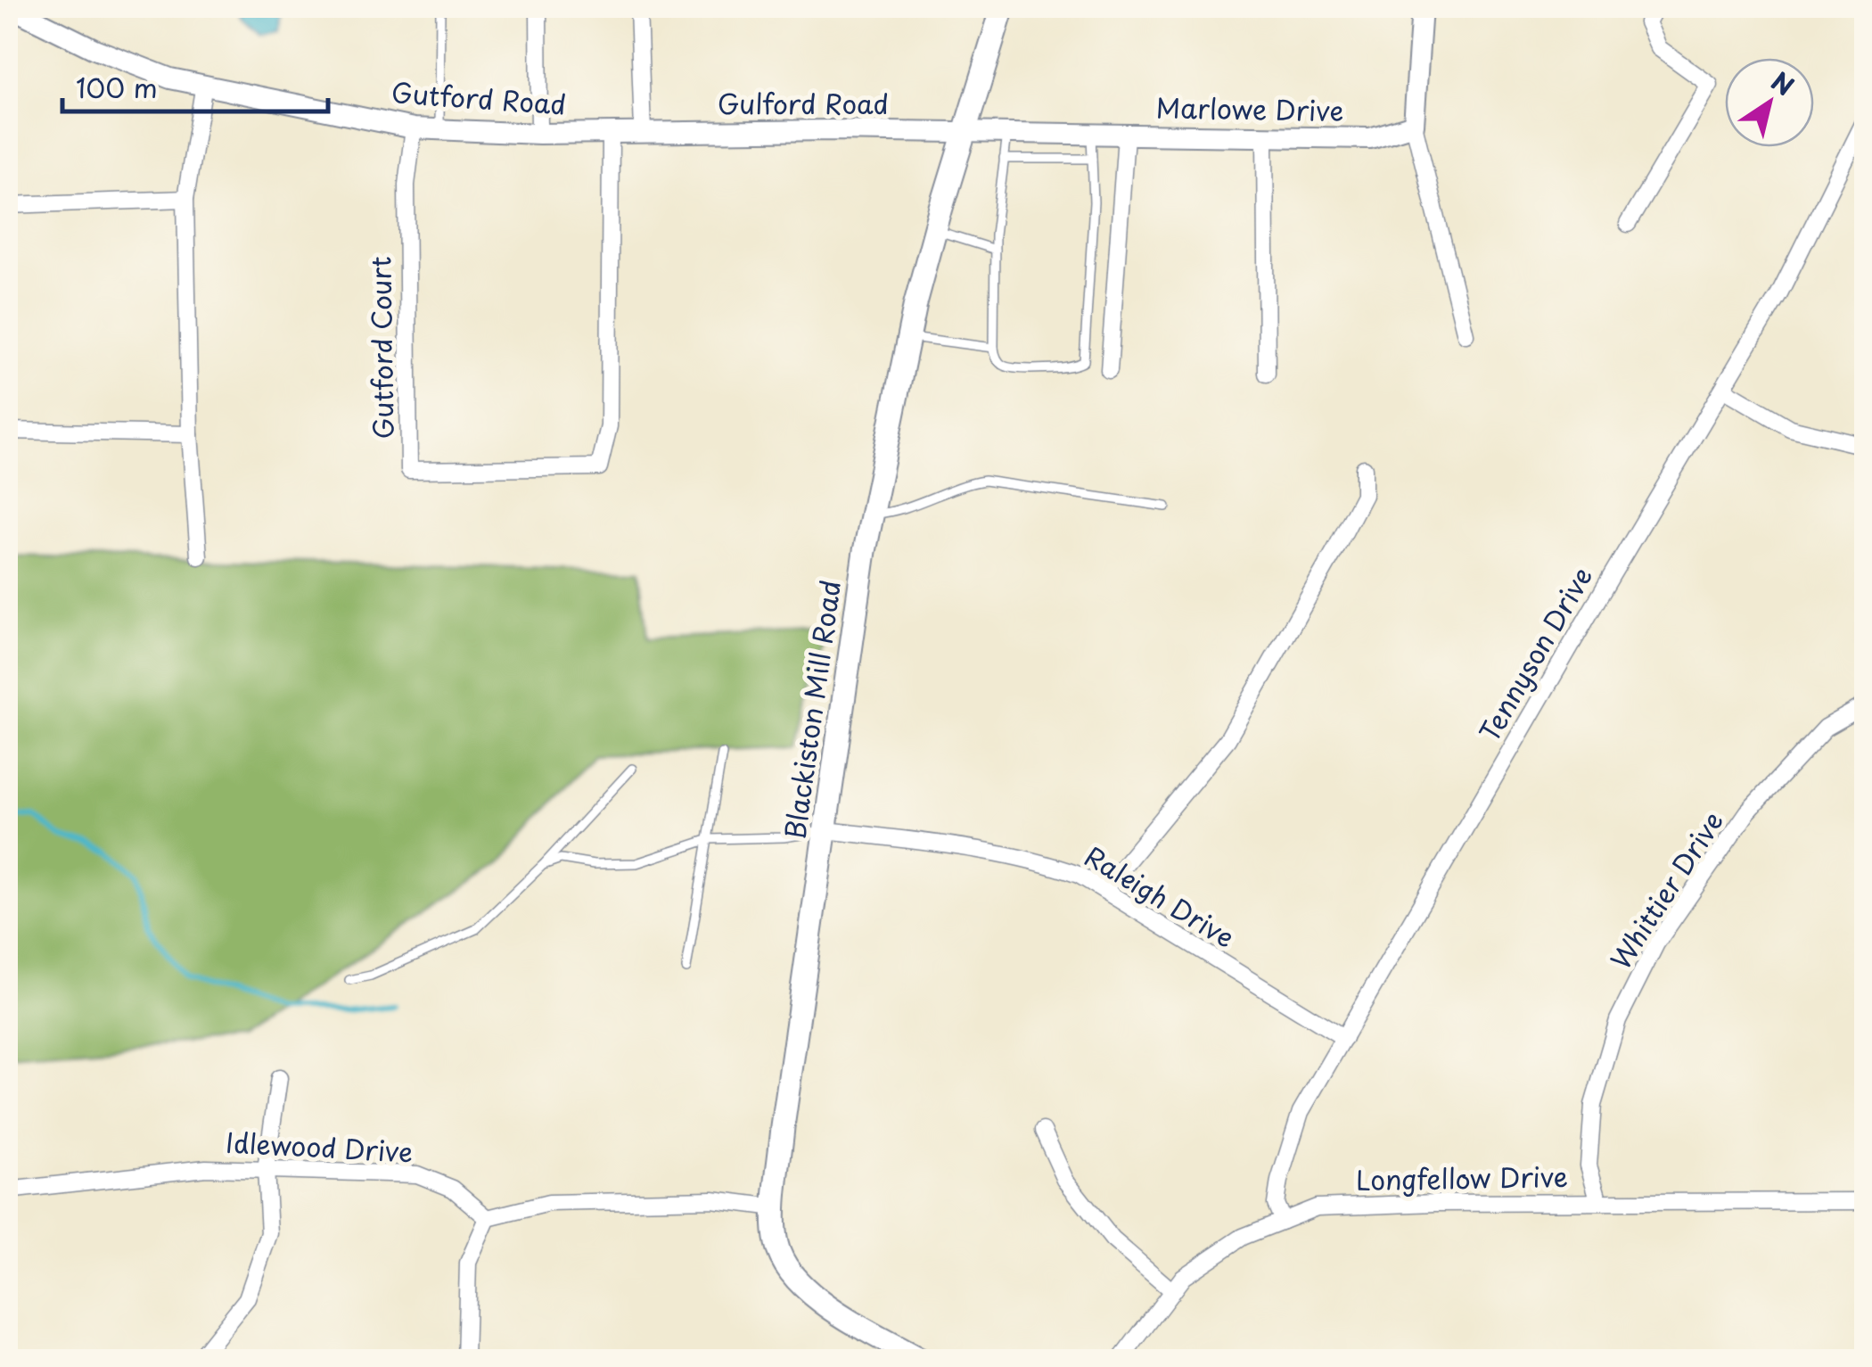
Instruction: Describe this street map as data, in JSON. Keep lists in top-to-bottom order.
{
  "streets": {
    "main road": ["Blackiston Mill Road"],
    "street": [
      "Gutford Road",
      "Gulford Road",
      "Marlowe Drive",
      "Gutford Court",
      "Tennyson Drive",
      "Whittier Drive",
      "Raleigh Drive",
      "Idlewood Drive",
      "Longfellow Drive"
    ]
  },
  "crossings": [
    ["Gutford Road", "Gulford Road"],
    ["Gutford Road", "Gutford Court"],
    ["Gulford Road", "Marlowe Drive"],
    ["Gulford Road", "Blackiston Mill Road"],
    ["Marlowe Drive", "Blackiston Mill Road"],
    ["Tennyson Drive", "Raleigh Drive"],
    ["Tennyson Drive", "Longfellow Drive"],
    ["Blackiston Mill Road", "Raleigh Drive"],
    ["Whittier Drive", "Longfellow Drive"]
  ],
  "scale_bar": "100 m",
  "north": "top right"
}
